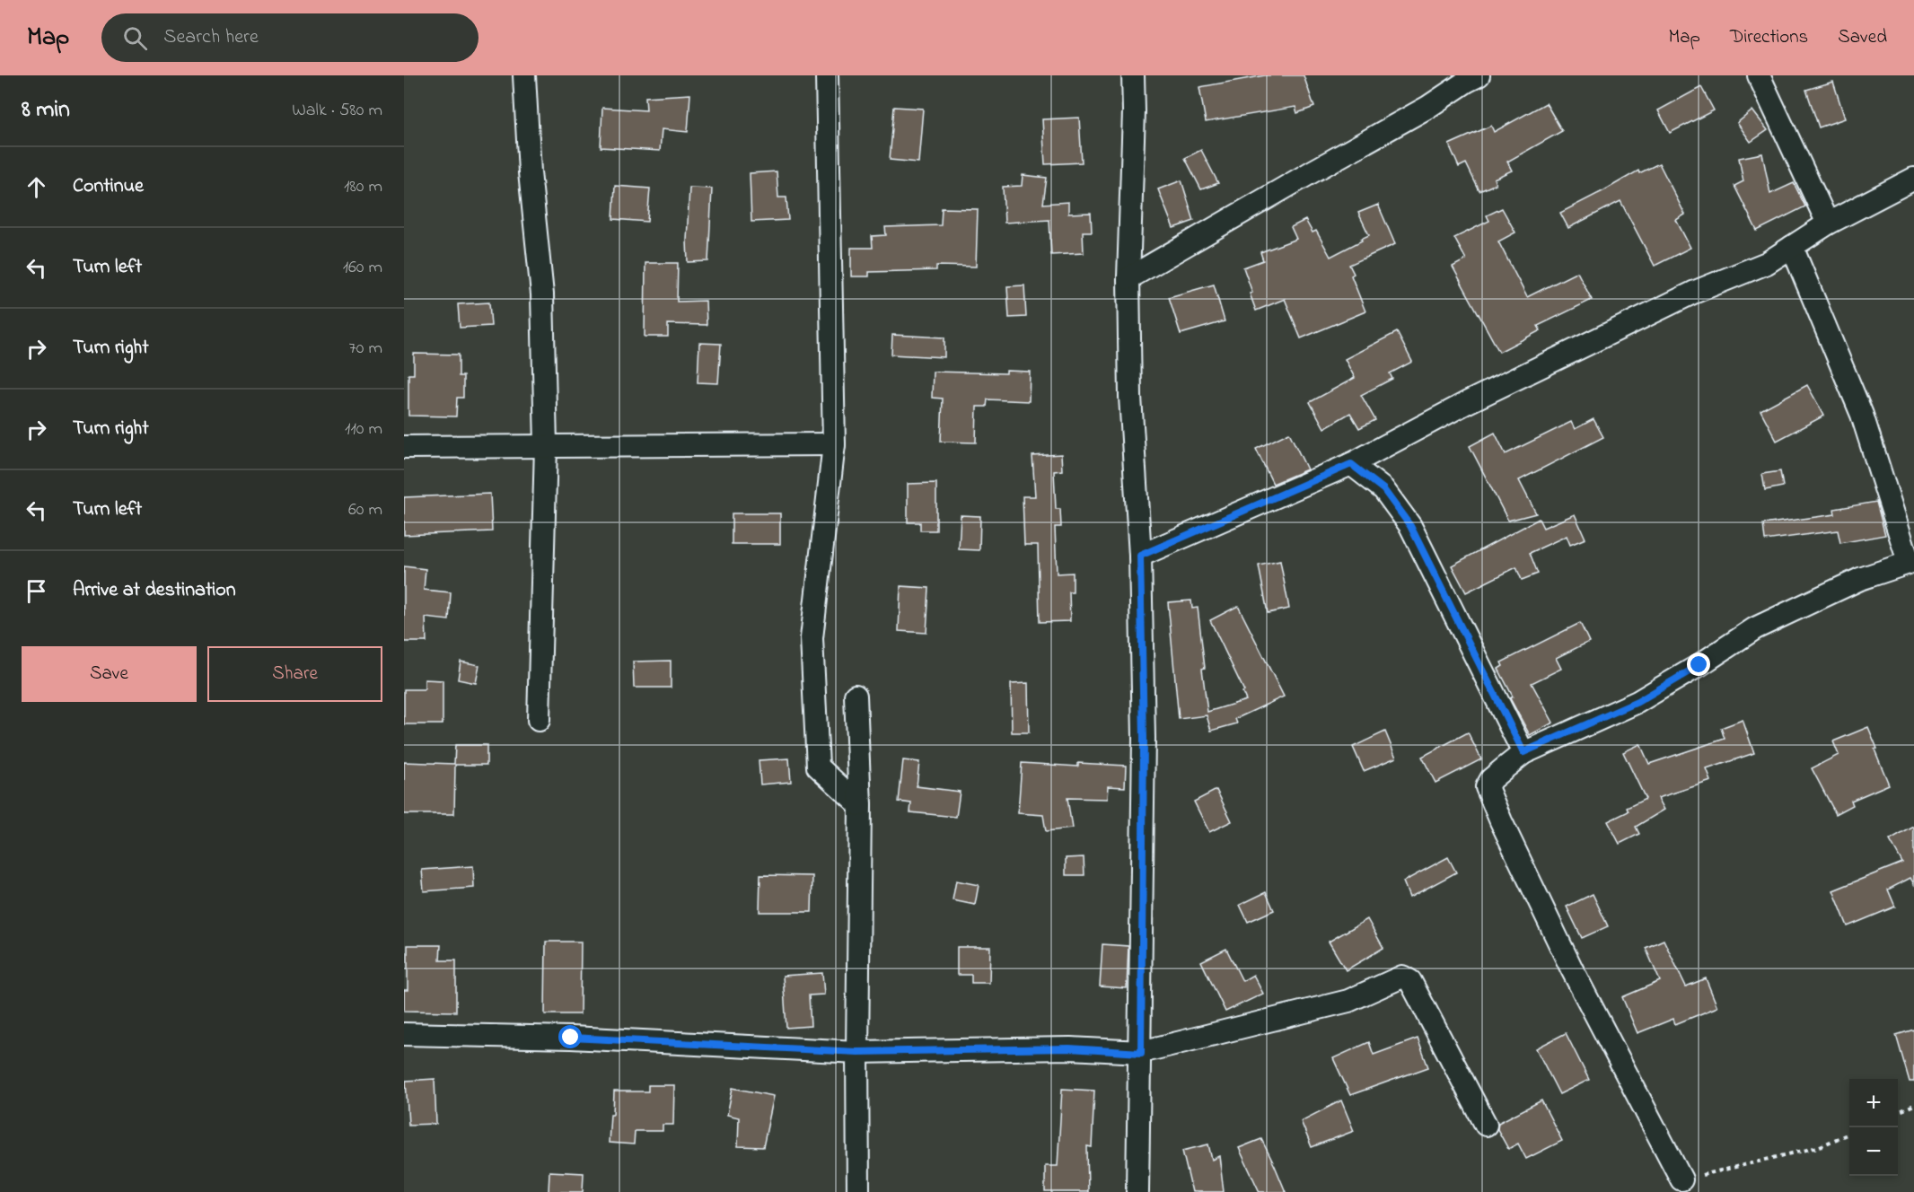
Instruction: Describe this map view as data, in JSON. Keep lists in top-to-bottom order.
{
  "page": {
    "header": "Map",
    "search": "Search here",
    "nav": ["Map", "Directions", "Saved"],
    "heading": ["8 min", "Walk · 580 m"],
    "list": [
      ["Continue", "180 m"],
      ["Turn left", "160 m"],
      ["Turn right", "70 m"],
      ["Turn right", "110 m"],
      ["Turn left", "60 m"],
      "Arrive at destination"
    ],
    "buttons": ["Save", "Share"],
    "map_buttons": ["+", "−"]
  }
}
